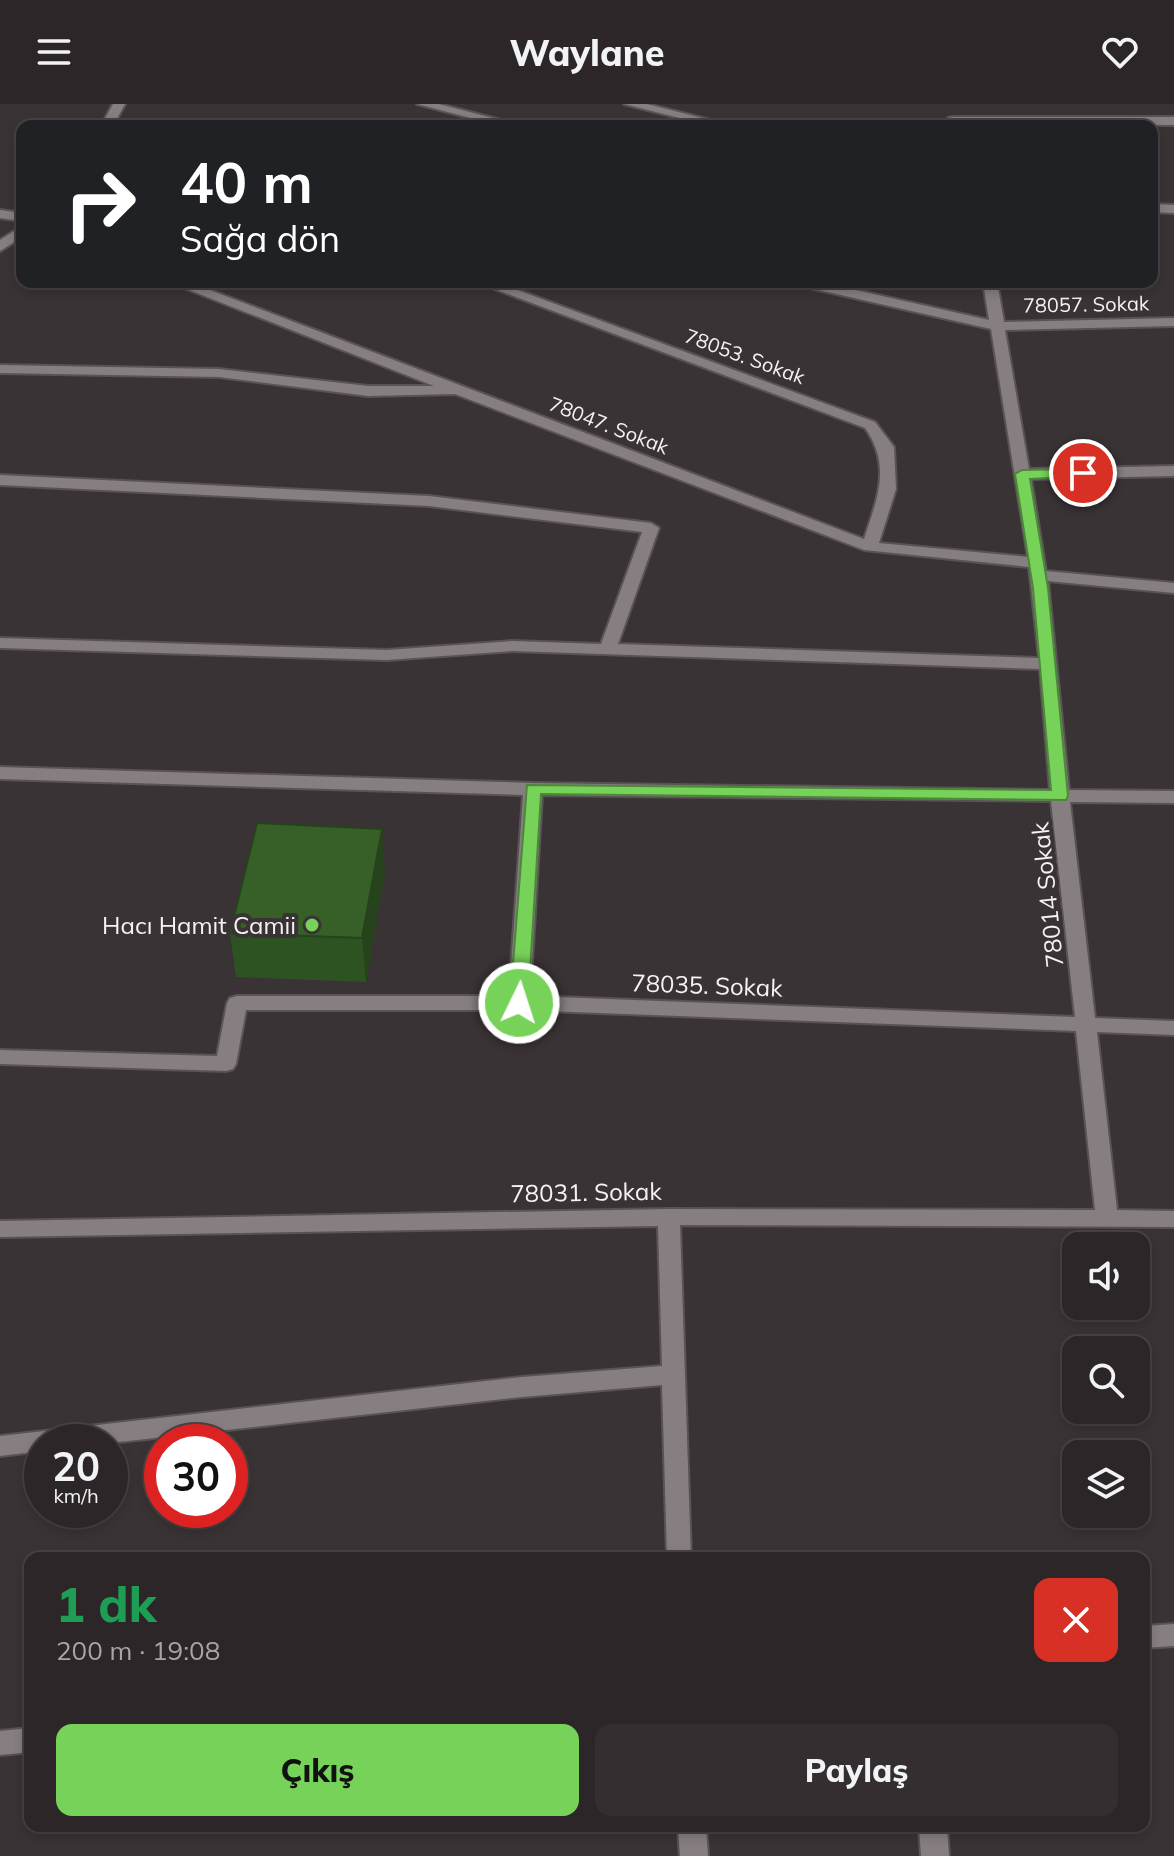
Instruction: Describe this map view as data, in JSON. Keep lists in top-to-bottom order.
{
  "streets": {
    "street": [
      "78057. Sokak",
      "78053. Sokak",
      "78047. Sokak",
      "78014 Sokak",
      "78035. Sokak",
      "78031. Sokak"
    ]
  },
  "crossings": [
    ["78057. Sokak", "78014 Sokak"],
    ["78053. Sokak", "78047. Sokak"],
    ["78047. Sokak", "78014 Sokak"],
    ["78014 Sokak", "78035. Sokak"],
    ["78014 Sokak", "78031. Sokak"]
  ],
  "places": ["Hacı Hamit Camii"],
  "page": {
    "header": "Waylane",
    "turn": ["40 m", "Sağa dön"],
    "speed": "20 km/h",
    "limit": "30",
    "heading": ["1 dk", "200 m · 19:08"],
    "buttons": ["Çıkış", "Paylaş"]
  }
}
